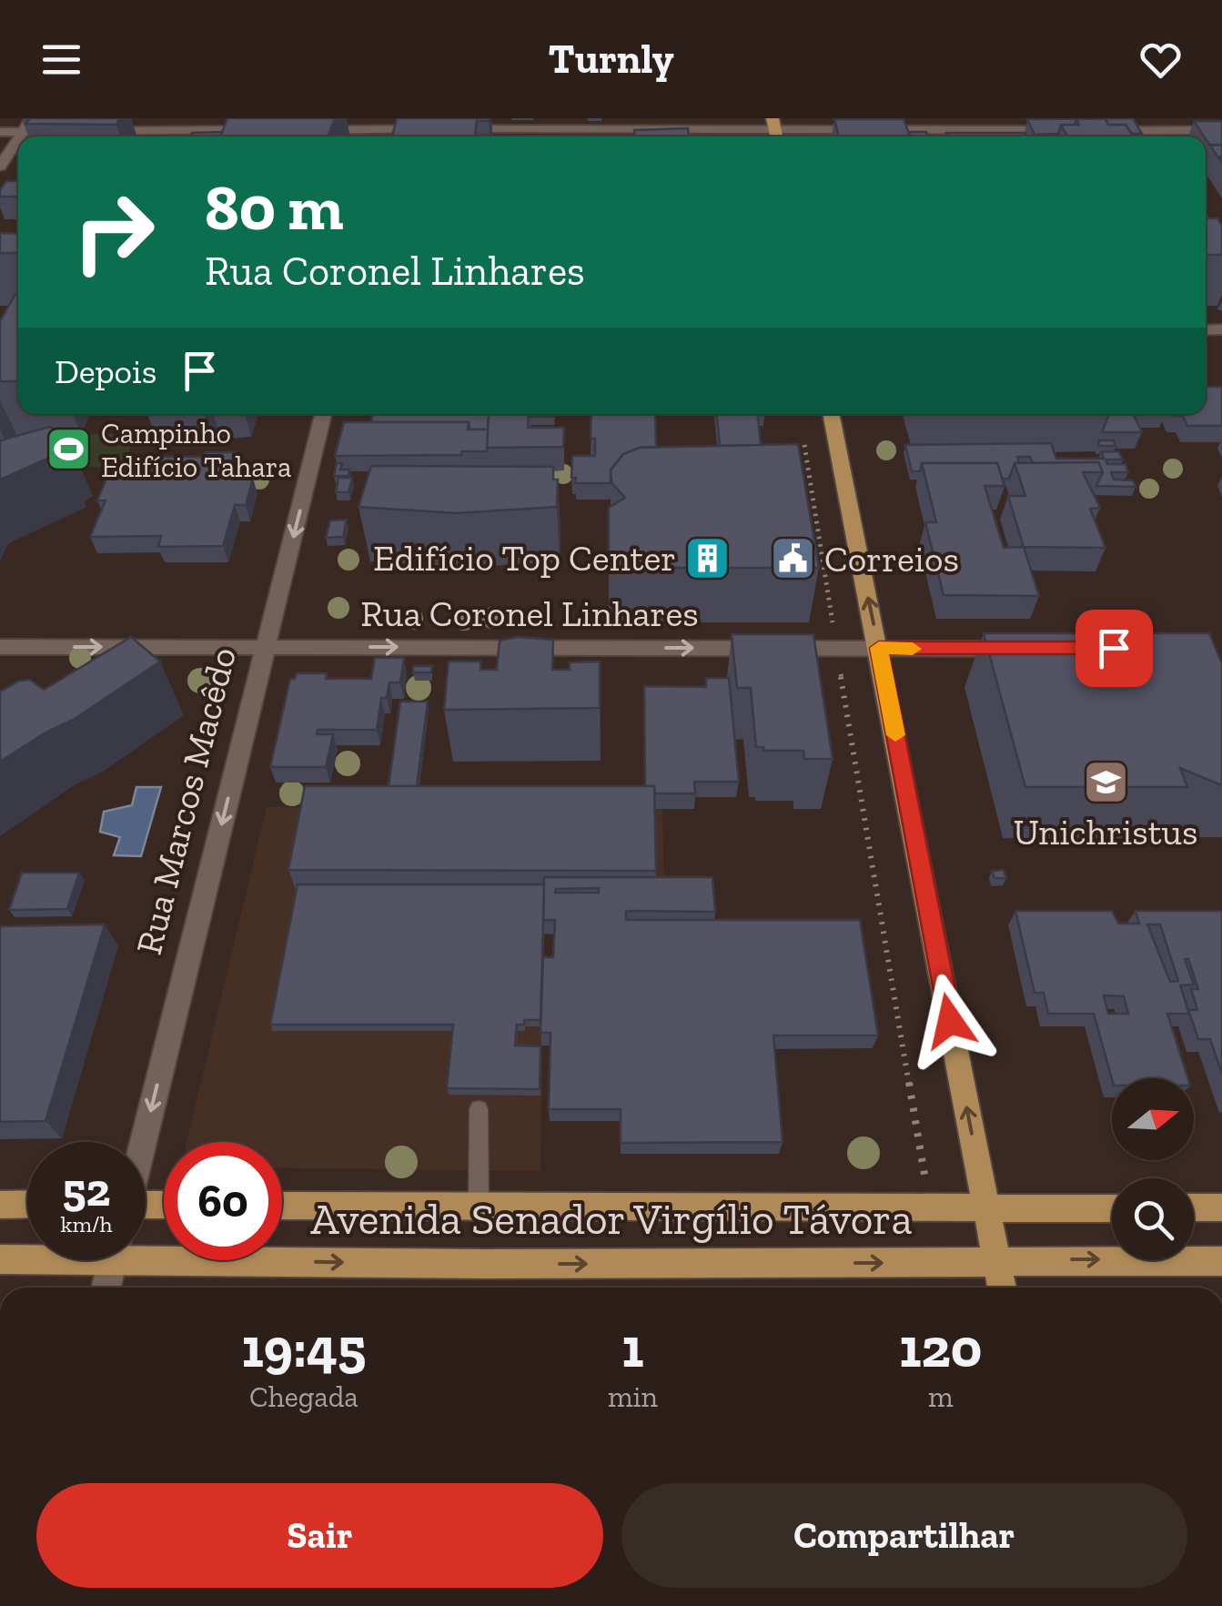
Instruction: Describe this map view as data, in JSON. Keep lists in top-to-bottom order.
{
  "streets": {
    "main road": ["Avenida Senador Virgílio Távora"],
    "street": ["Rua Coronel Linhares", "Rua Marcos Macêdo"]
  },
  "crossings": [
    ["Rua Coronel Linhares", "Rua Marcos Macêdo"]
  ],
  "one_way": ["Rua Coronel Linhares", "Rua Marcos Macêdo"],
  "places": {
    "sports": ["Campinho Edifício Tahara"],
    "building": ["Edifício Top Center"],
    "public building": ["Correios"],
    "school or university": ["Unichristus"]
  },
  "north": "right",
  "page": {
    "header": "Turnly",
    "turn": ["80 m", "Rua Coronel Linhares"],
    "then": "Depois",
    "speed": "52 km/h",
    "limit": "60",
    "eta": [
      "19:45",
      "Chegada",
      "1",
      "min",
      "120",
      "m"
    ],
    "buttons": ["Sair", "Compartilhar"]
  }
}
